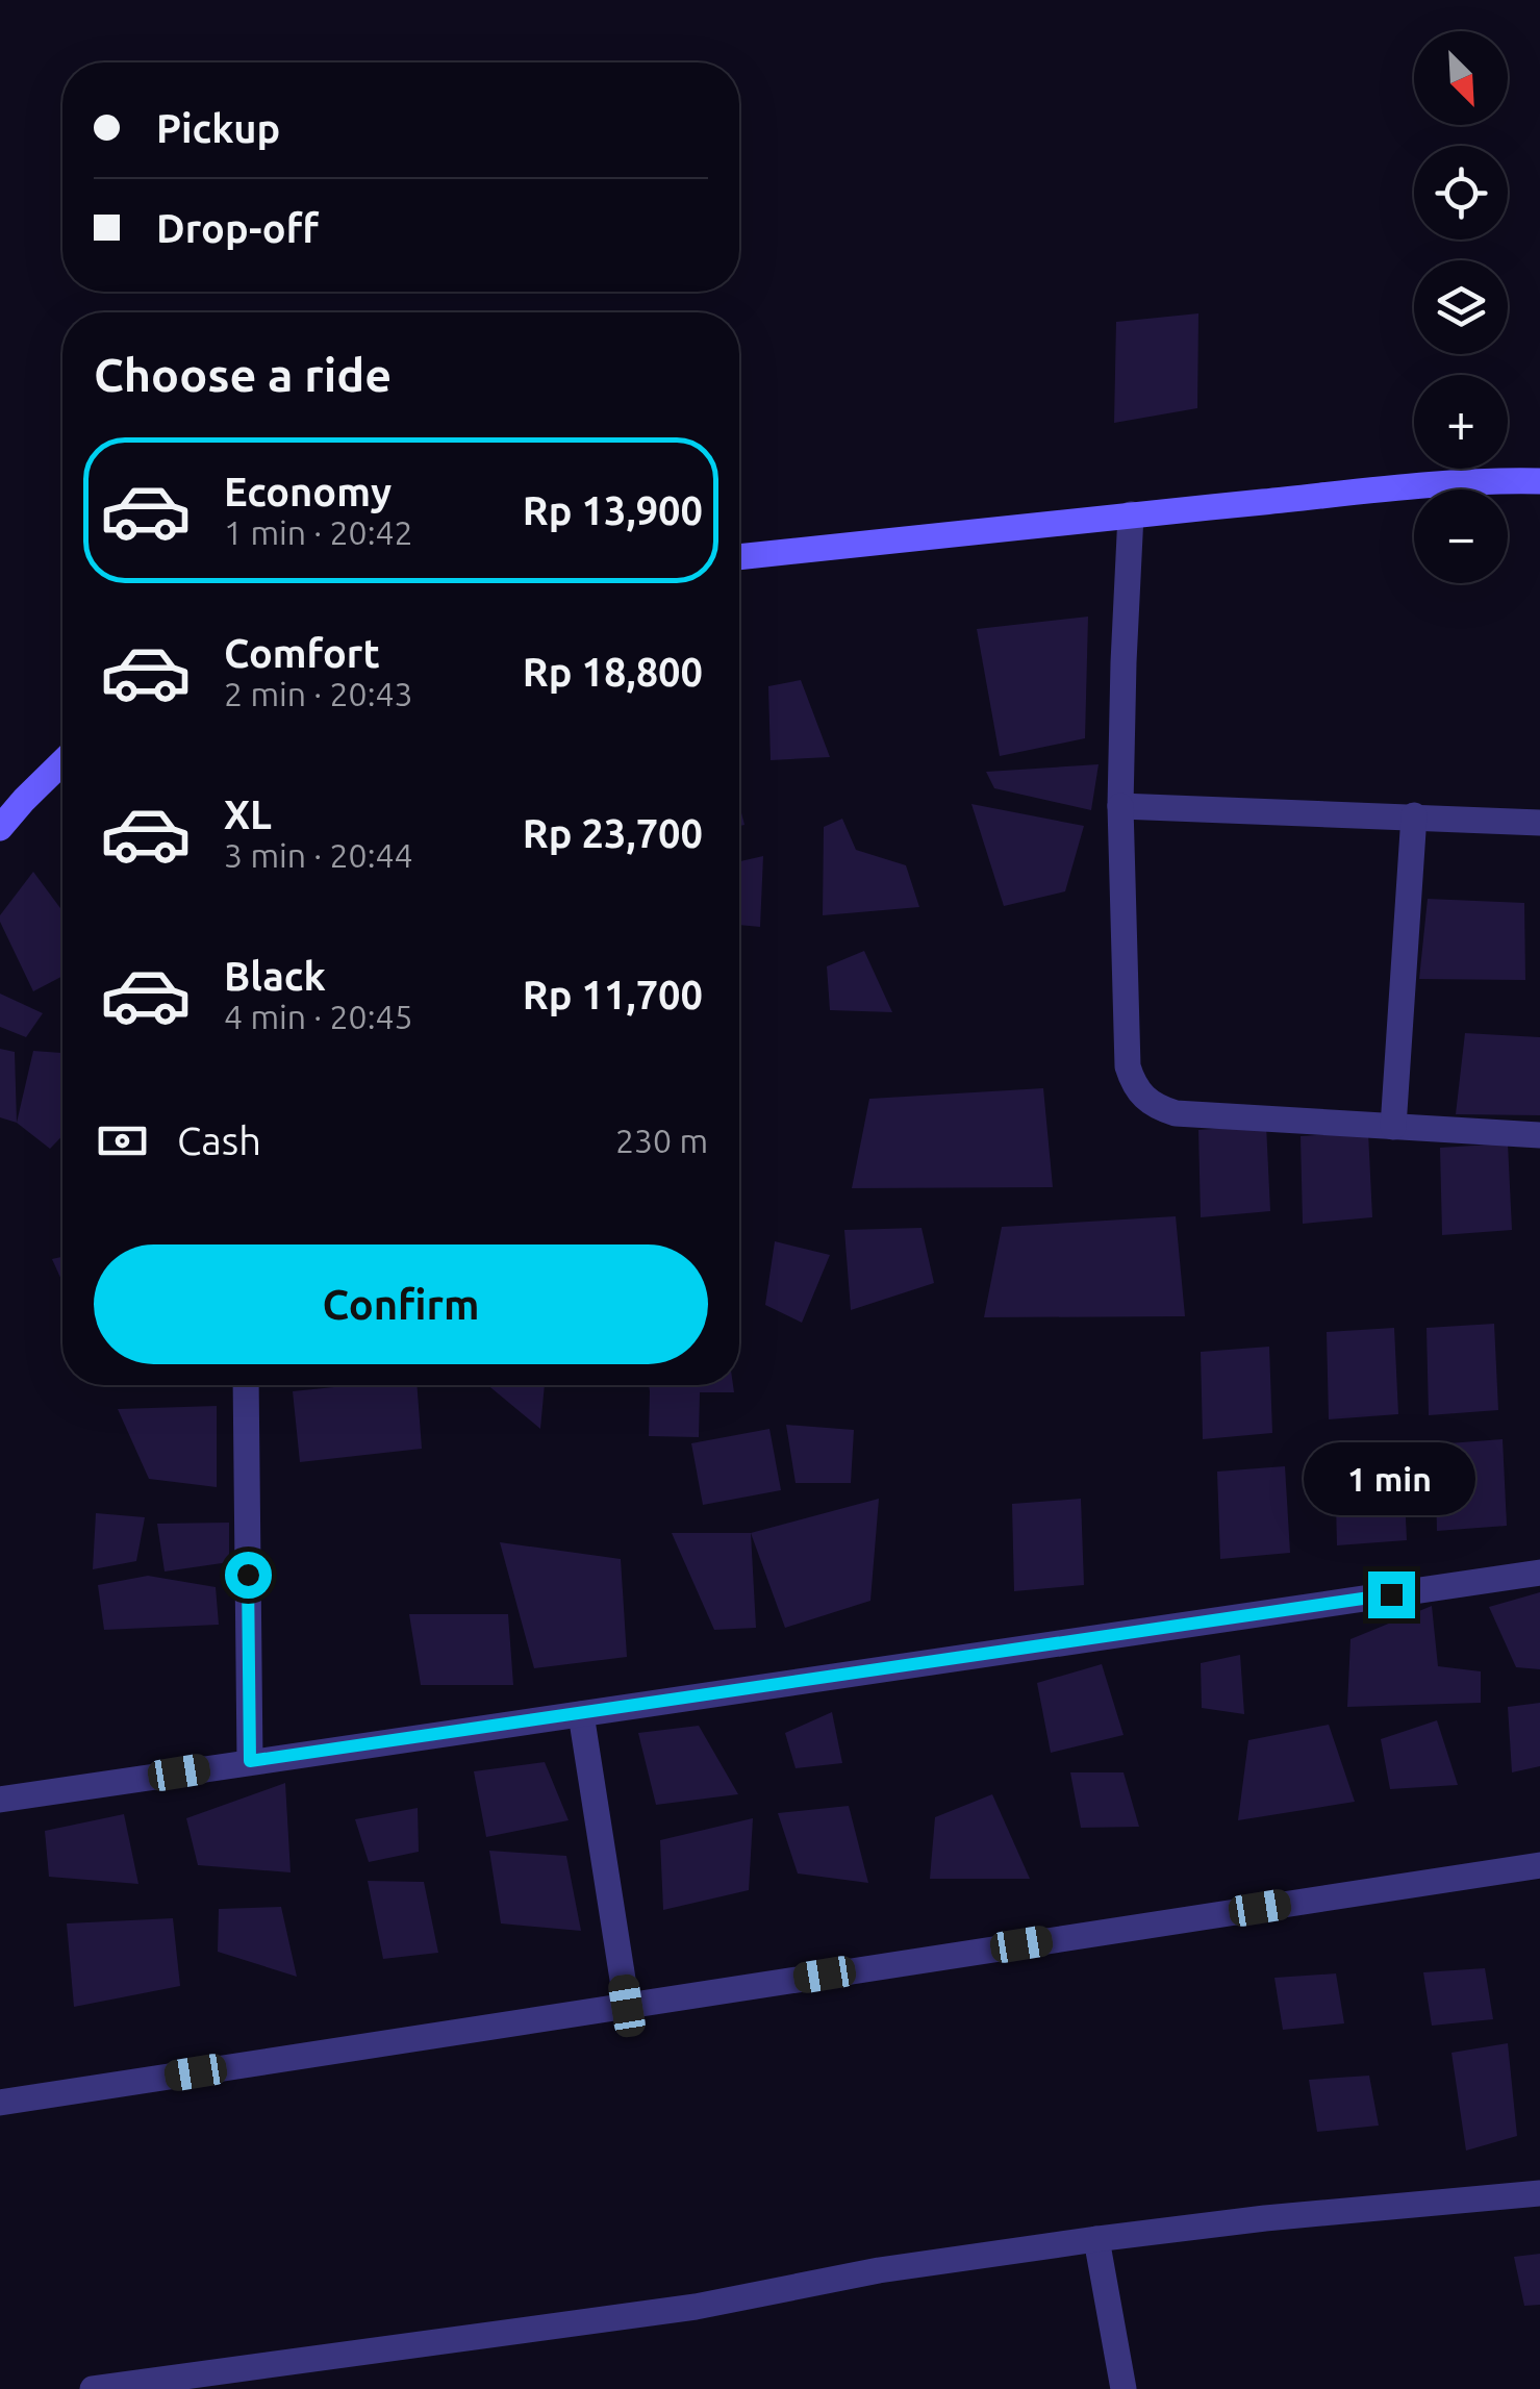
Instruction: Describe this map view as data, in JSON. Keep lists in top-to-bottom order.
{
  "north": "bottom right",
  "page": {
    "map_buttons": ["+", "−"],
    "banner": ["Pickup", "Drop-off"],
    "heading": "Choose a ride",
    "list": [
      {
        "name": "Economy",
        "note": "1 min · 20:42",
        "value": "Rp 13,900"
      },
      {
        "name": "Comfort",
        "note": "2 min · 20:43",
        "value": "Rp 18,800"
      },
      {
        "name": "XL",
        "note": "3 min · 20:44",
        "value": "Rp 23,700"
      },
      {
        "name": "Black",
        "note": "4 min · 20:45",
        "value": "Rp 11,700"
      }
    ],
    "pay": ["Cash", "230 m"],
    "buttons": "Confirm",
    "bubble": "1 min"
  }
}
